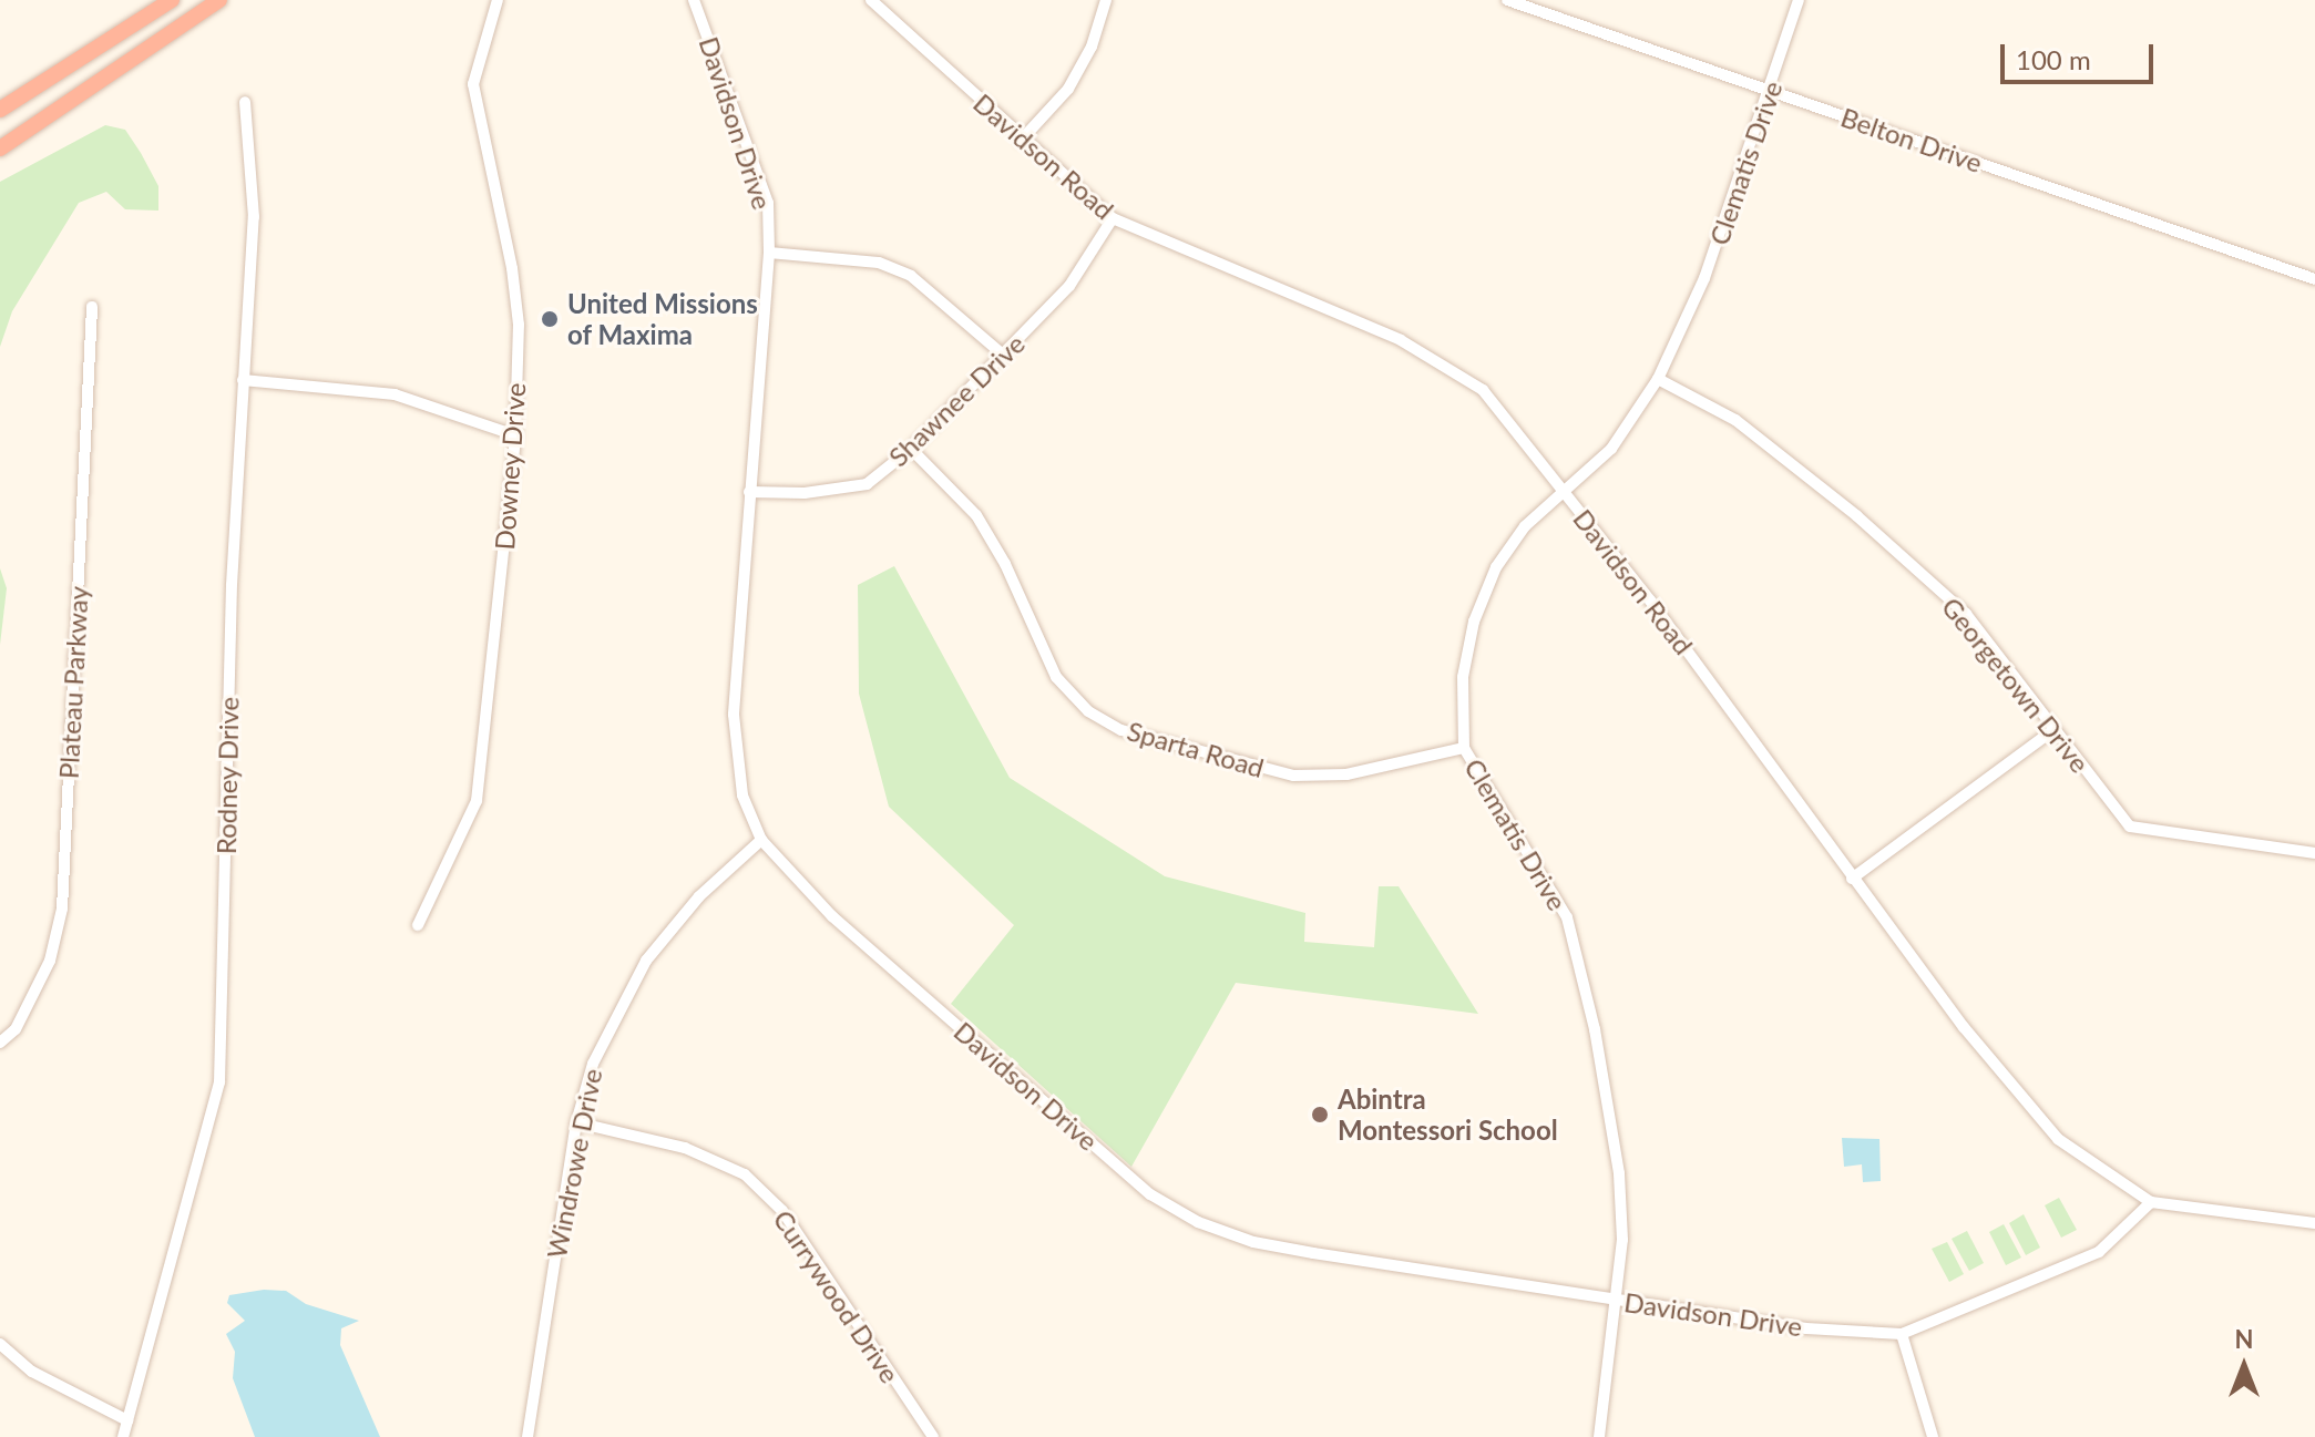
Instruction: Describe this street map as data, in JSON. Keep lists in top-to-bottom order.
{
  "streets": {
    "street": [
      "Davidson Drive",
      "Belton Drive",
      "Davidson Road",
      "Clematis Drive",
      "Shawnee Drive",
      "Downey Drive",
      "Plateau Parkway",
      "Georgetown Drive",
      "Sparta Road",
      "Rodney Drive",
      "Windrowe Drive",
      "Currywood Drive"
    ]
  },
  "crossings": [
    ["Davidson Drive", "Davidson Road"],
    ["Davidson Drive", "Clematis Drive"],
    ["Davidson Drive", "Shawnee Drive"],
    ["Davidson Drive", "Windrowe Drive"],
    ["Belton Drive", "Clematis Drive"],
    ["Davidson Road", "Clematis Drive"],
    ["Davidson Road", "Shawnee Drive"],
    ["Clematis Drive", "Georgetown Drive"],
    ["Clematis Drive", "Sparta Road"],
    ["Shawnee Drive", "Sparta Road"],
    ["Windrowe Drive", "Currywood Drive"]
  ],
  "places": ["United Missions of Maxima", "Abintra Montessori School"],
  "scale_bar": "100 m",
  "north": "top"
}
